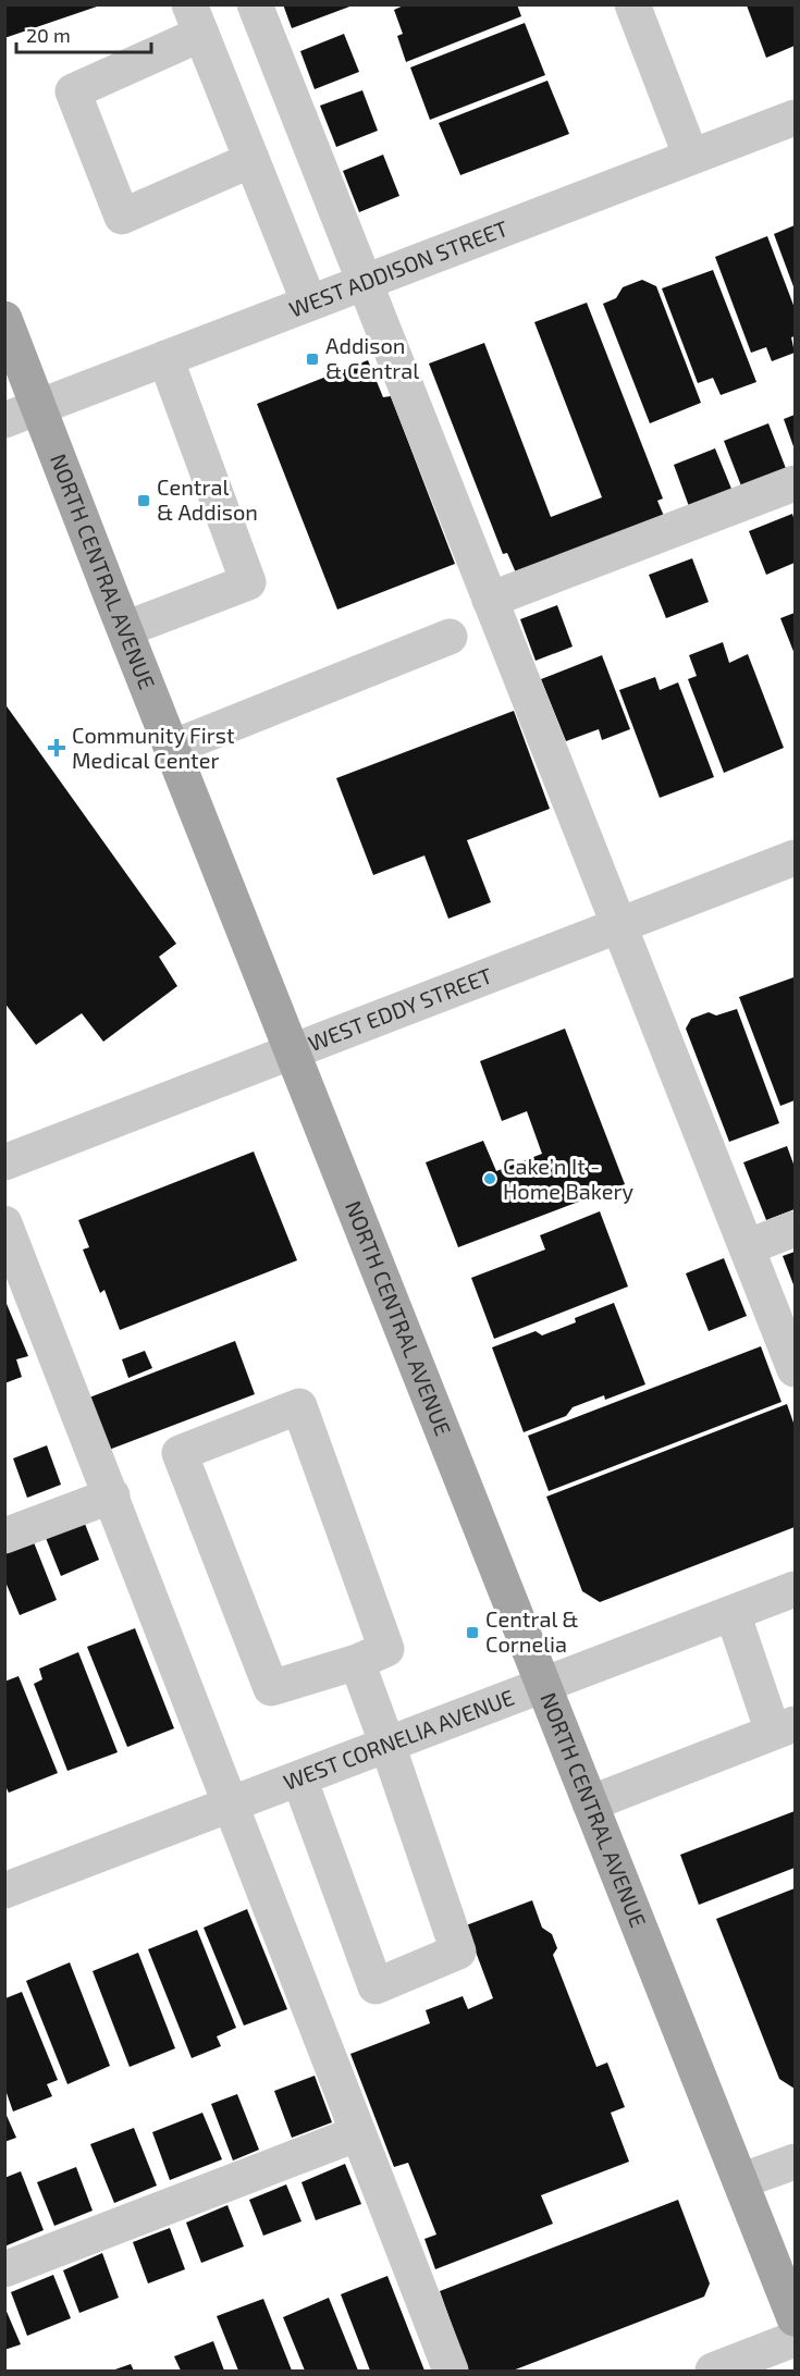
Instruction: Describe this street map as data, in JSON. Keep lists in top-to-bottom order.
{
  "streets": {
    "main road": ["NORTH CENTRAL AVENUE"],
    "street": ["WEST ADDISON STREET", "WEST EDDY STREET", "WEST CORNELIA AVENUE"]
  },
  "crossings": [
    ["WEST ADDISON STREET", "NORTH CENTRAL AVENUE"],
    ["NORTH CENTRAL AVENUE", "WEST EDDY STREET"],
    ["NORTH CENTRAL AVENUE", "WEST CORNELIA AVENUE"]
  ],
  "places": {
    "transit": ["Addison & Central", "Central & Addison", "Central & Cornelia"],
    "health": ["Community First Medical Center"],
    "other": ["Cake’n It - Home Bakery"]
  },
  "scale_bar": "20 m"
}
